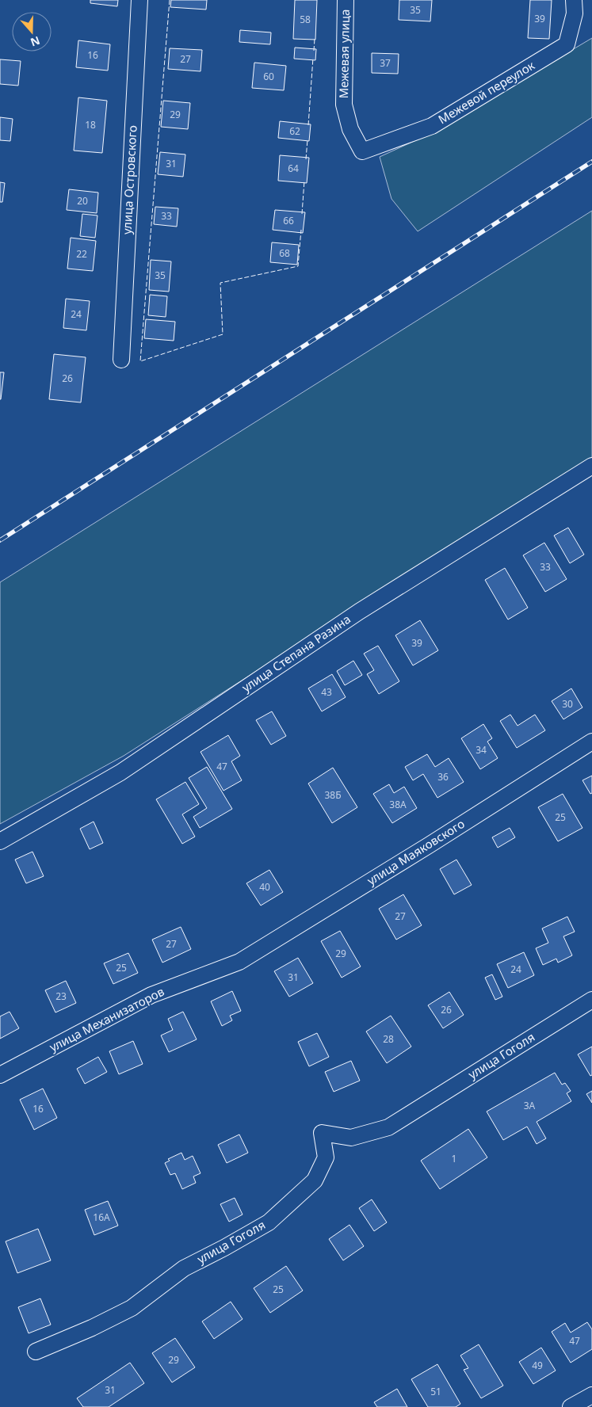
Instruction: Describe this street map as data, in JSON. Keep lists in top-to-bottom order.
{
  "streets": {
    "street": [
      "Межевая улица",
      "Межевой переулок",
      "улица Островского",
      "улица Степана Разина",
      "улица Маяковского",
      "улица Механизаторов",
      "улица Гоголя"
    ]
  },
  "crossings": [
    ["Межевая улица", "Межевой переулок"],
    ["улица Маяковского", "улица Механизаторов"]
  ],
  "house_numbers": [
    "35",
    "39",
    "58",
    "16",
    "27",
    "37",
    "60",
    "29",
    "18",
    "62",
    "31",
    "64",
    "20",
    "33",
    "66",
    "68",
    "22",
    "35",
    "24",
    "26",
    "33",
    "39",
    "43",
    "30",
    "34",
    "47",
    "36",
    "38Б",
    "38А",
    "25",
    "40",
    "27",
    "27",
    "29",
    "25",
    "24",
    "31",
    "23",
    "26",
    "28",
    "3А",
    "16",
    "1",
    "16А",
    "25",
    "47",
    "29",
    "49",
    "31",
    "51"
  ],
  "north": "bottom"
}
